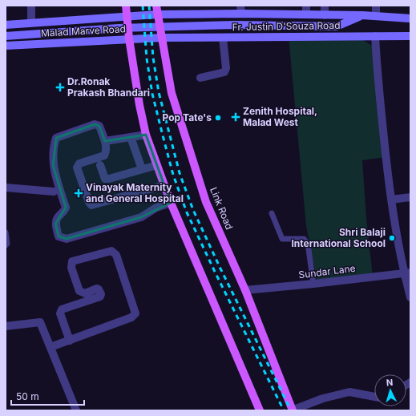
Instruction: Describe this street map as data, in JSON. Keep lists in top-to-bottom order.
{
  "streets": {
    "main road": ["Fr. Justin D'Souza Road", "Malad Marve Road", "Link Road"],
    "street": ["Sundar Lane"]
  },
  "crossings": [
    ["Fr. Justin D'Souza Road", "Malad Marve Road"],
    ["Fr. Justin D'Souza Road", "Link Road"],
    ["Malad Marve Road", "Link Road"],
    ["Link Road", "Sundar Lane"]
  ],
  "places": {
    "health": ["Dr.Ronak Prakash Bhandari", "Zenith Hospital, Malad West", "Vinayak Maternity and General Hospital"],
    "other": ["Pop Tate's", "Shri Balaji International School"]
  },
  "scale_bar": "50 m",
  "north": "top"
}
